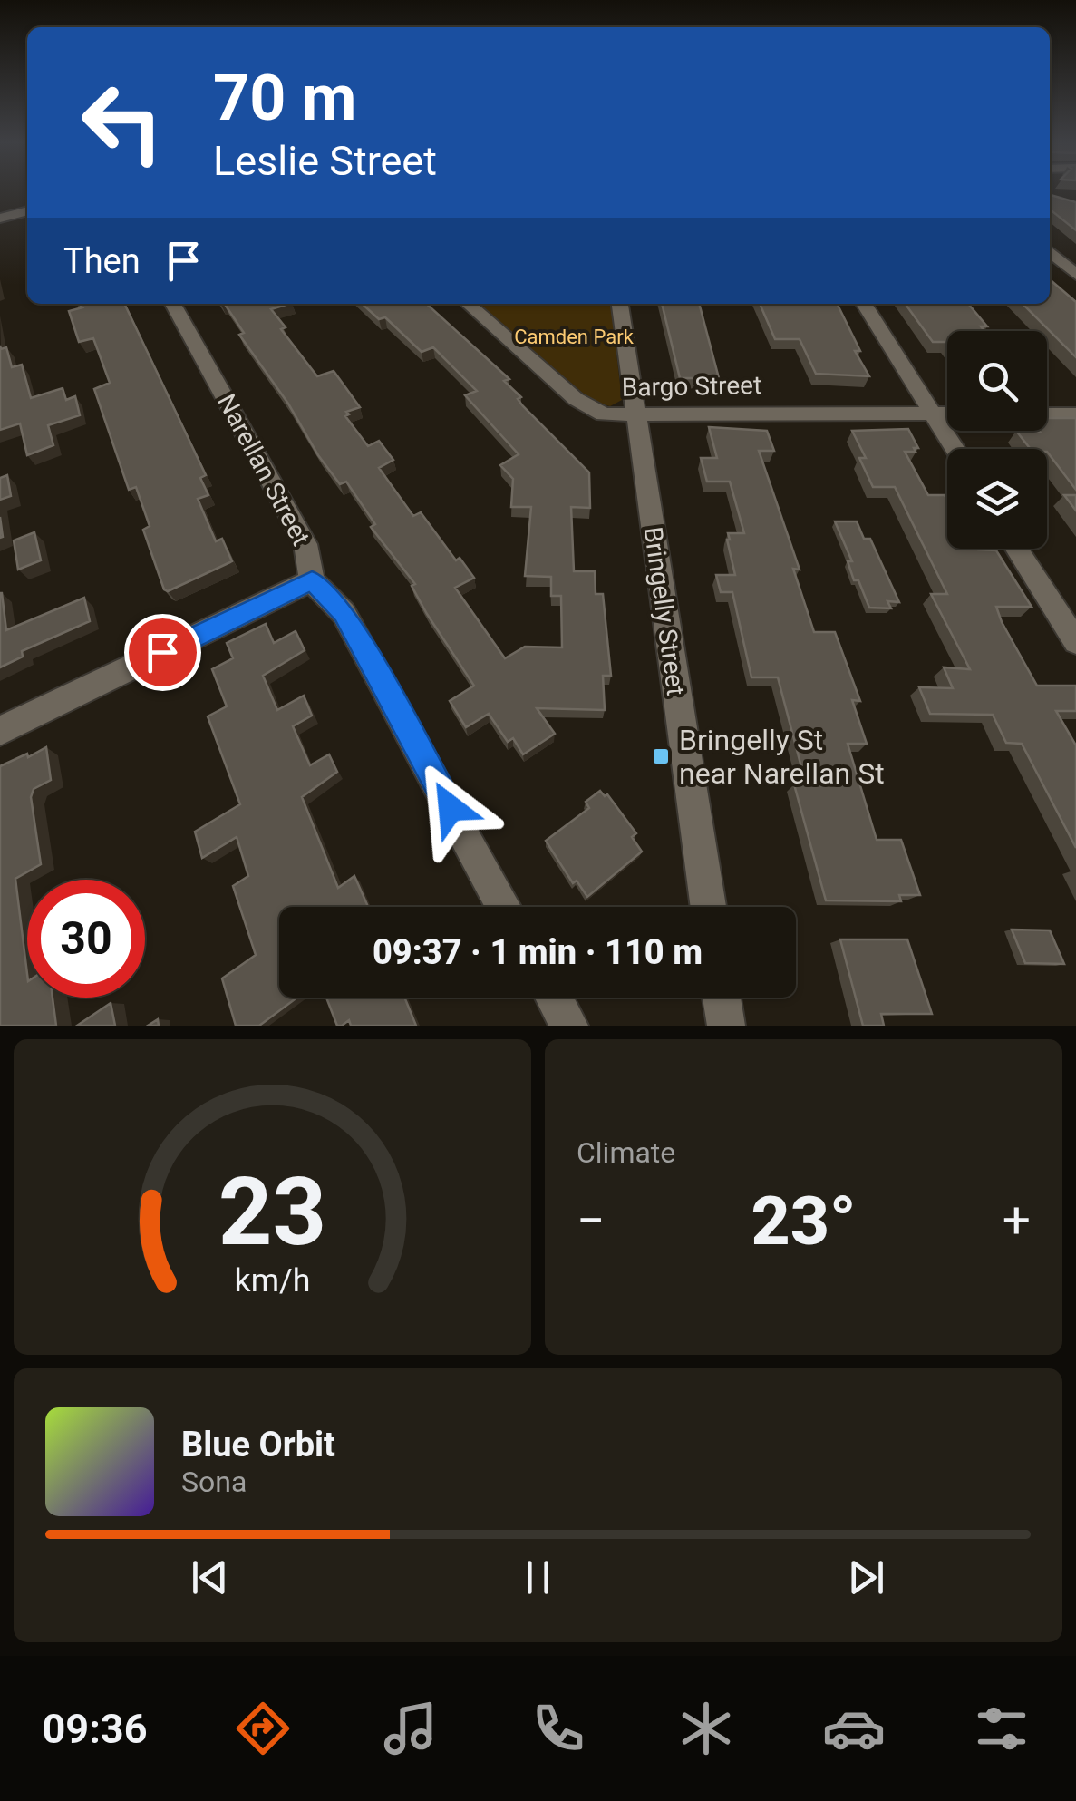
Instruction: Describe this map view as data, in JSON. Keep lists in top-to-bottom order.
{
  "streets": {
    "street": ["Bargo Street", "Narellan Street", "Bringelly Street"]
  },
  "crossings": [
    ["Bargo Street", "Bringelly Street"]
  ],
  "parks": ["Camden Park"],
  "places": {
    "transit": ["Bringelly St near Narellan St"]
  },
  "page": {
    "turn": ["70 m", "Leslie Street"],
    "then": "Then",
    "limit": "30",
    "trip": "09:37 · 1 min · 110 m",
    "tile": "Climate",
    "heat": ["−", "23°", "+"],
    "song": ["Blue Orbit", "Sona"],
    "tabs": "09:36",
    "gauge": ["23", "km/h"]
  }
}
